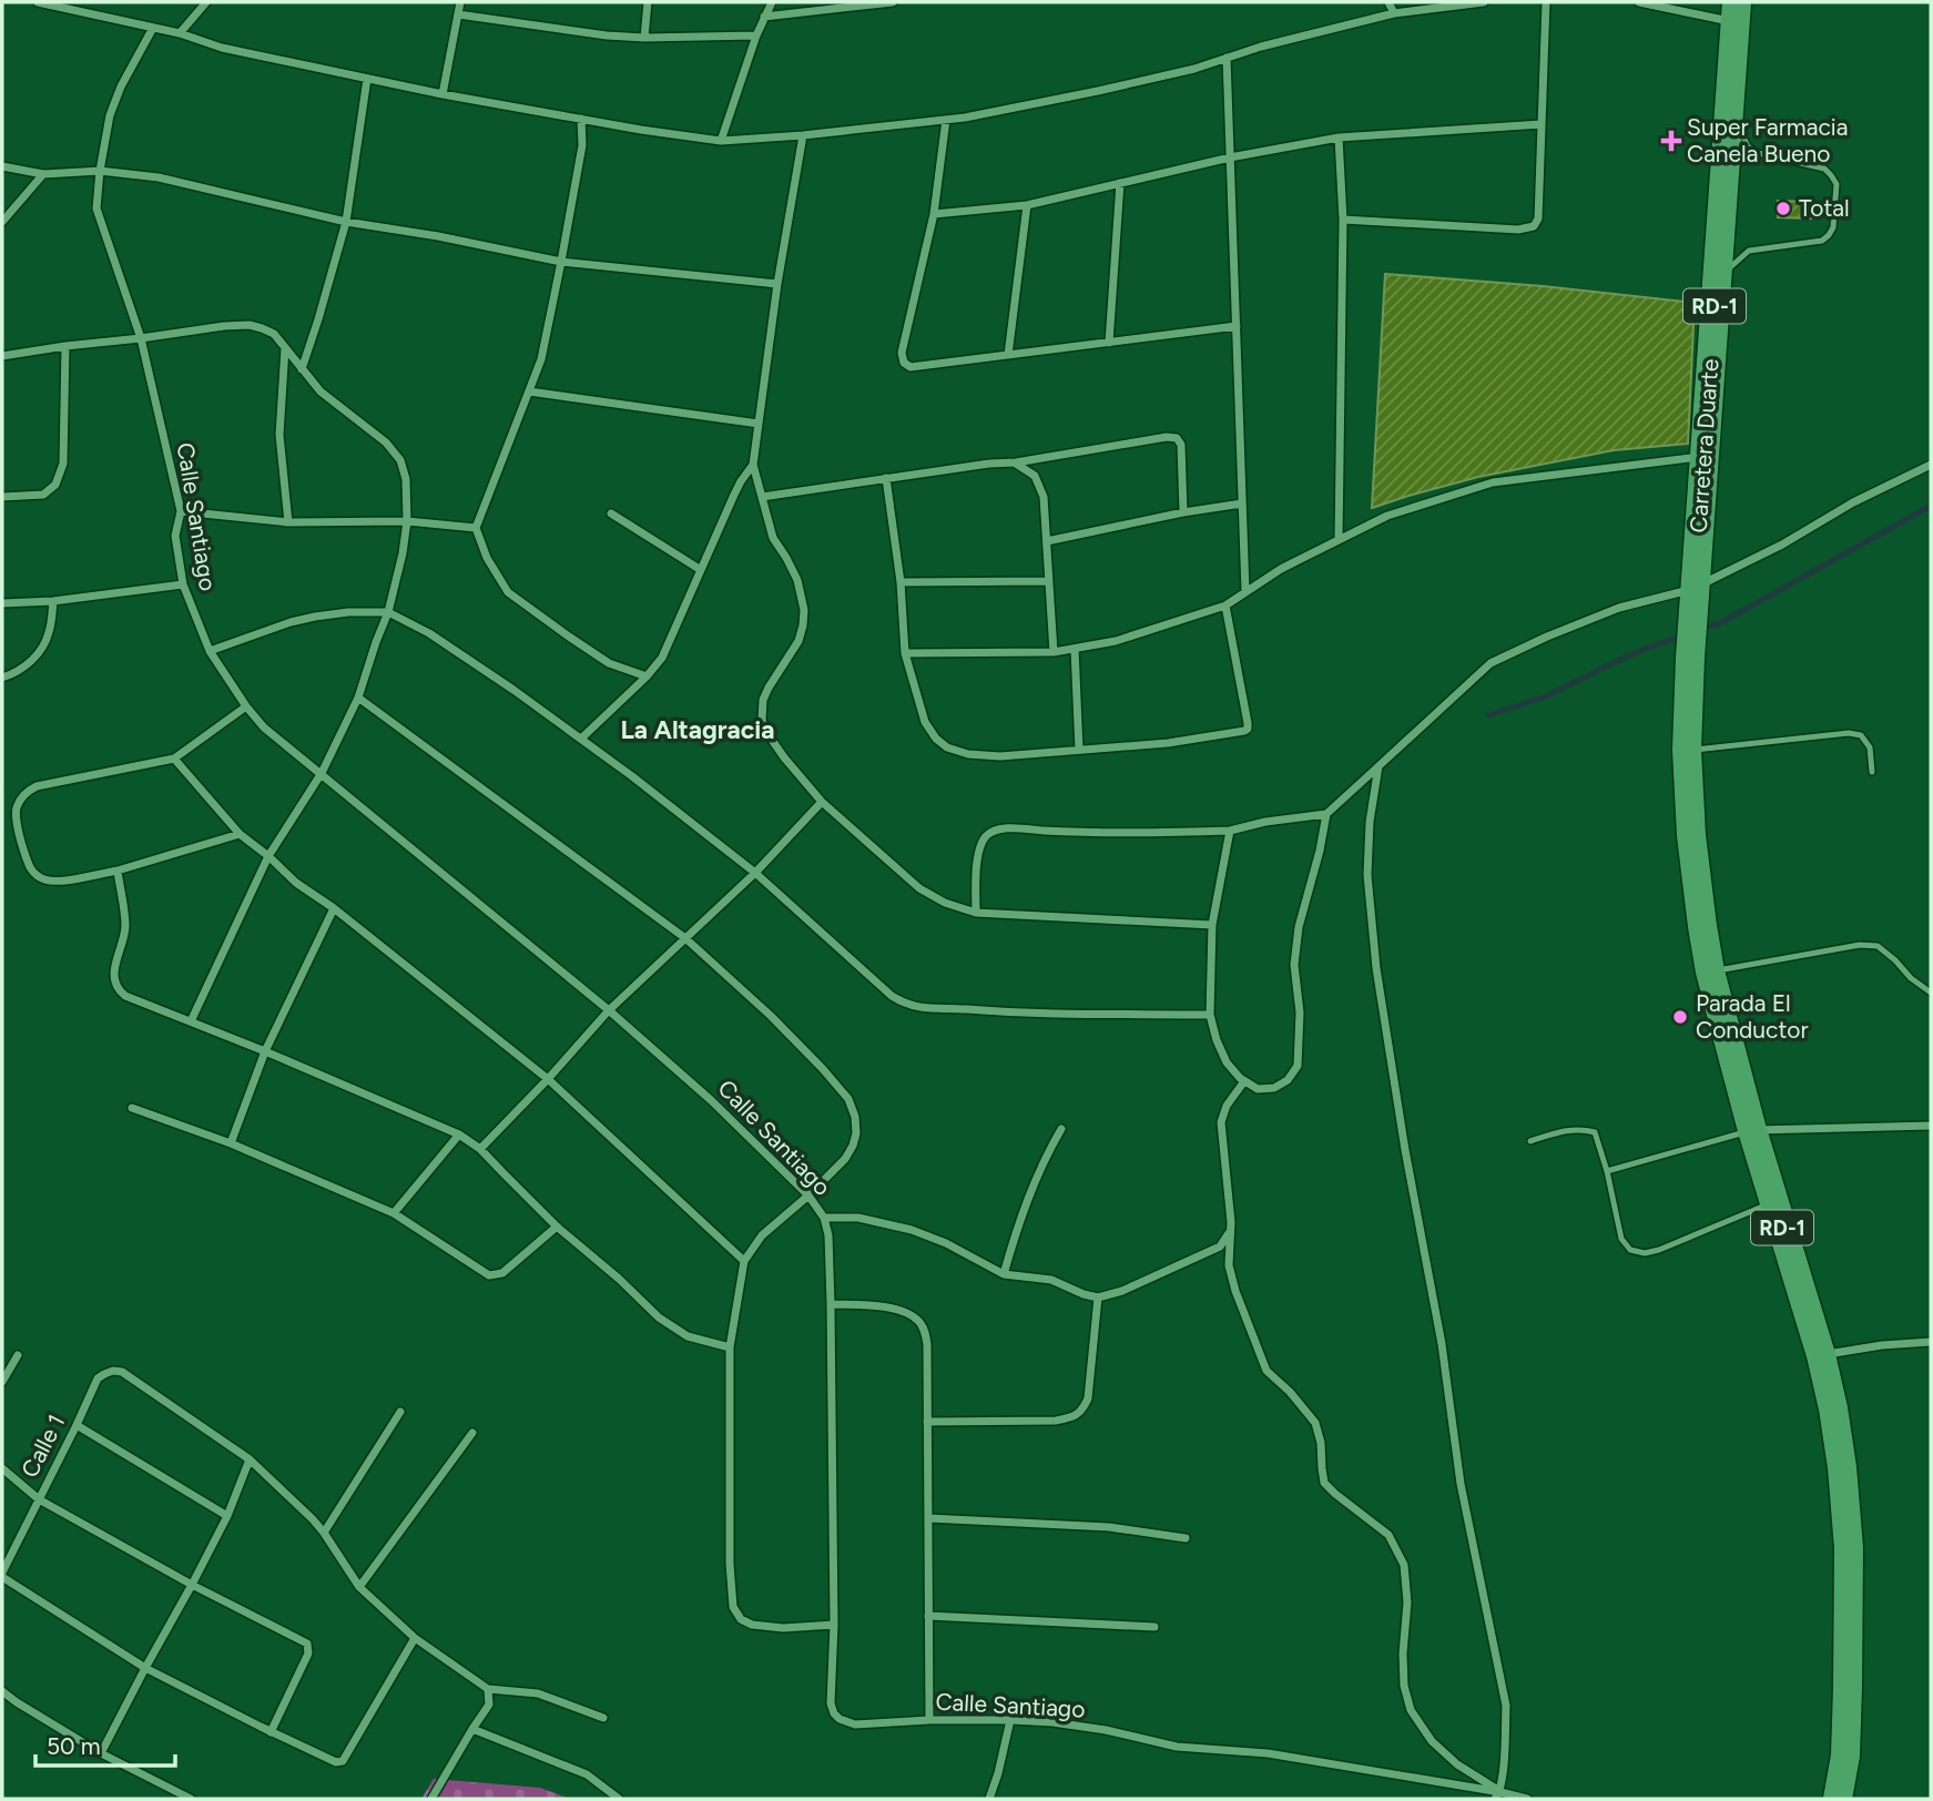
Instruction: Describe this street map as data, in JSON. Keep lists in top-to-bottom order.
{
  "streets": {
    "main road": ["RD-1", "Carretera Duarte"],
    "street": ["Calle Santiago", "Calle 1"]
  },
  "crossings": [
    ["RD-1", "Carretera Duarte"]
  ],
  "districts": ["La Altagracia"],
  "places": {
    "health": ["Super Farmacia Canela Bueno"],
    "other": ["Total", "Parada El Conductor"]
  },
  "scale_bar": "50 m"
}
